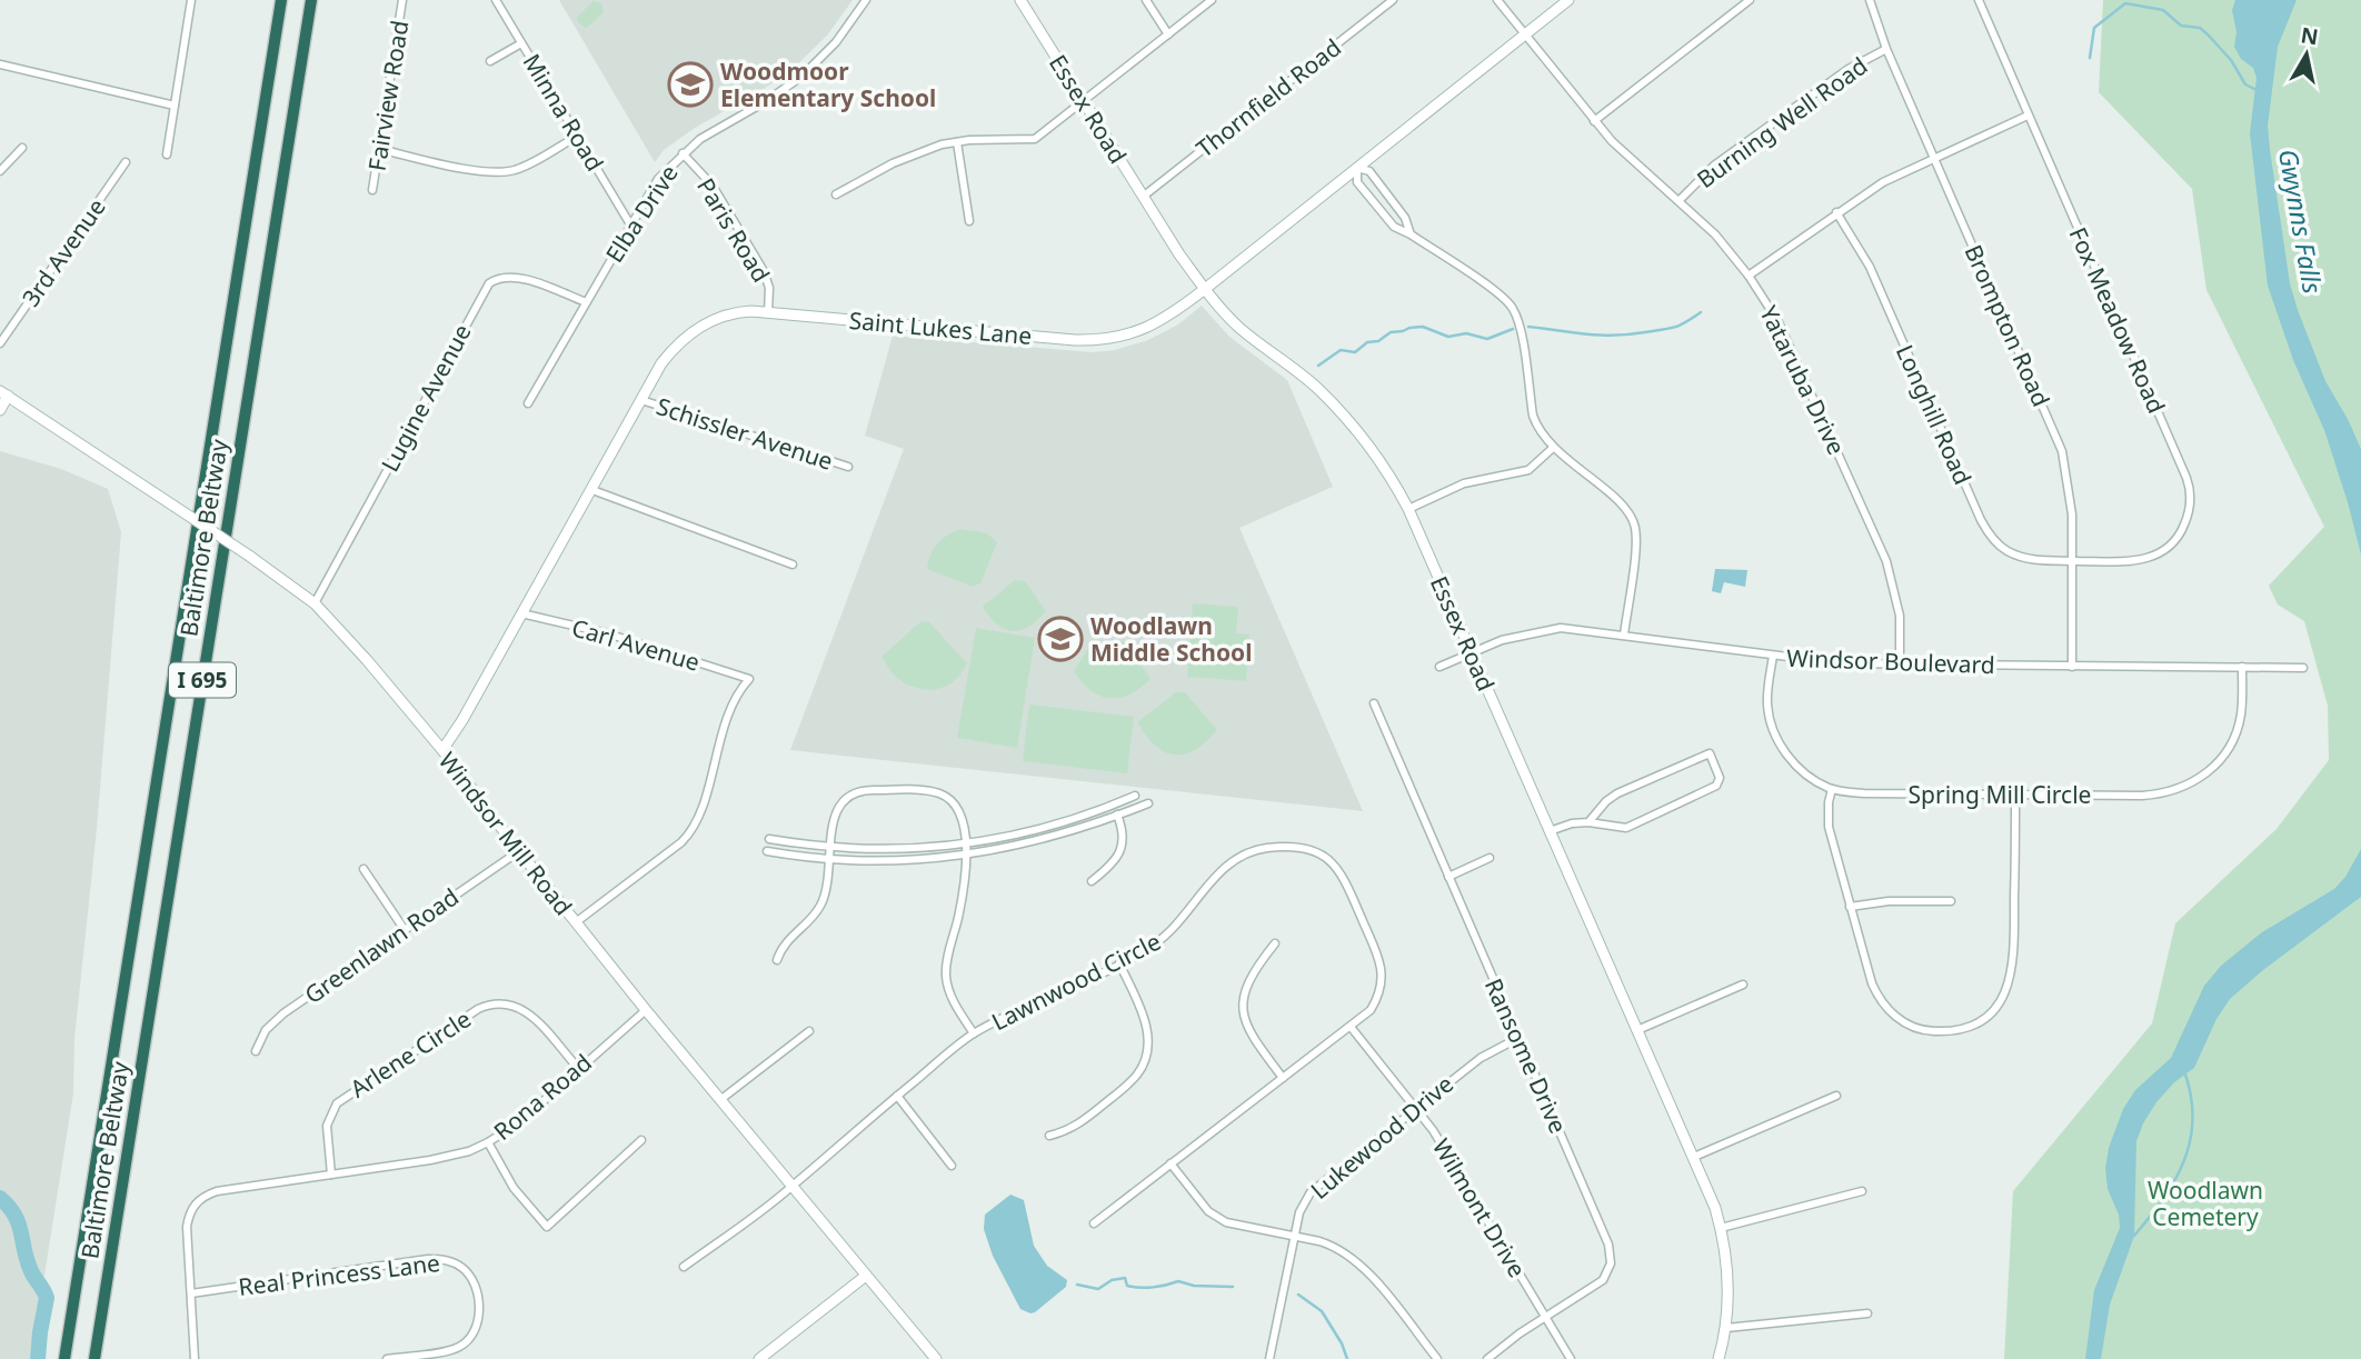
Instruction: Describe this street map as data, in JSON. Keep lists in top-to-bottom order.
{
  "streets": {
    "highway": ["Baltimore Beltway", "I 695"],
    "street": [
      "Fairview Road",
      "Thornfield Road",
      "Essex Road",
      "Minna Road",
      "Burning Well Road",
      "Elba Drive",
      "Paris Road",
      "3rd Avenue",
      "Fox Meadow Road",
      "Brompton Road",
      "Saint Lukes Lane",
      "Yataruba Drive",
      "Lugine Avenue",
      "Longhill Road",
      "Schissler Avenue",
      "Carl Avenue",
      "Windsor Boulevard",
      "Spring Mill Circle",
      "Windsor Mill Road",
      "Greenlawn Road",
      "Lawnwood Circle",
      "Arlene Circle",
      "Ransome Drive",
      "Rona Road",
      "Lukewood Drive",
      "Wilmont Drive",
      "Real Princess Lane"
    ]
  },
  "crossings": [
    ["Thornfield Road", "Essex Road"],
    ["Essex Road", "Saint Lukes Lane"],
    ["Essex Road", "Windsor Boulevard"],
    ["Minna Road", "Elba Drive"],
    ["Burning Well Road", "Brompton Road"],
    ["Burning Well Road", "Yataruba Drive"],
    ["Elba Drive", "Paris Road"],
    ["Elba Drive", "Lugine Avenue"],
    ["Paris Road", "Saint Lukes Lane"],
    ["Fox Meadow Road", "Brompton Road"],
    ["Fox Meadow Road", "Longhill Road"],
    ["Brompton Road", "Longhill Road"],
    ["Brompton Road", "Windsor Boulevard"],
    ["Saint Lukes Lane", "Yataruba Drive"],
    ["Saint Lukes Lane", "Schissler Avenue"],
    ["Saint Lukes Lane", "Carl Avenue"],
    ["Saint Lukes Lane", "Windsor Mill Road"],
    ["Yataruba Drive", "Windsor Boulevard"],
    ["Lugine Avenue", "Windsor Mill Road"],
    ["Carl Avenue", "Windsor Mill Road"],
    ["Windsor Boulevard", "Spring Mill Circle"],
    ["Windsor Mill Road", "Greenlawn Road"],
    ["Windsor Mill Road", "Lawnwood Circle"],
    ["Windsor Mill Road", "Rona Road"],
    ["Lawnwood Circle", "Wilmont Drive"],
    ["Arlene Circle", "Rona Road"],
    ["Ransome Drive", "Lukewood Drive"],
    ["Ransome Drive", "Wilmont Drive"],
    ["Rona Road", "Real Princess Lane"],
    ["Lukewood Drive", "Wilmont Drive"]
  ],
  "water": ["Gwynns Falls"],
  "parks": ["Woodlawn Cemetery"],
  "places": {
    "school or university": ["Woodmoor Elementary School", "Woodlawn Middle School"]
  },
  "north": "top"
}
